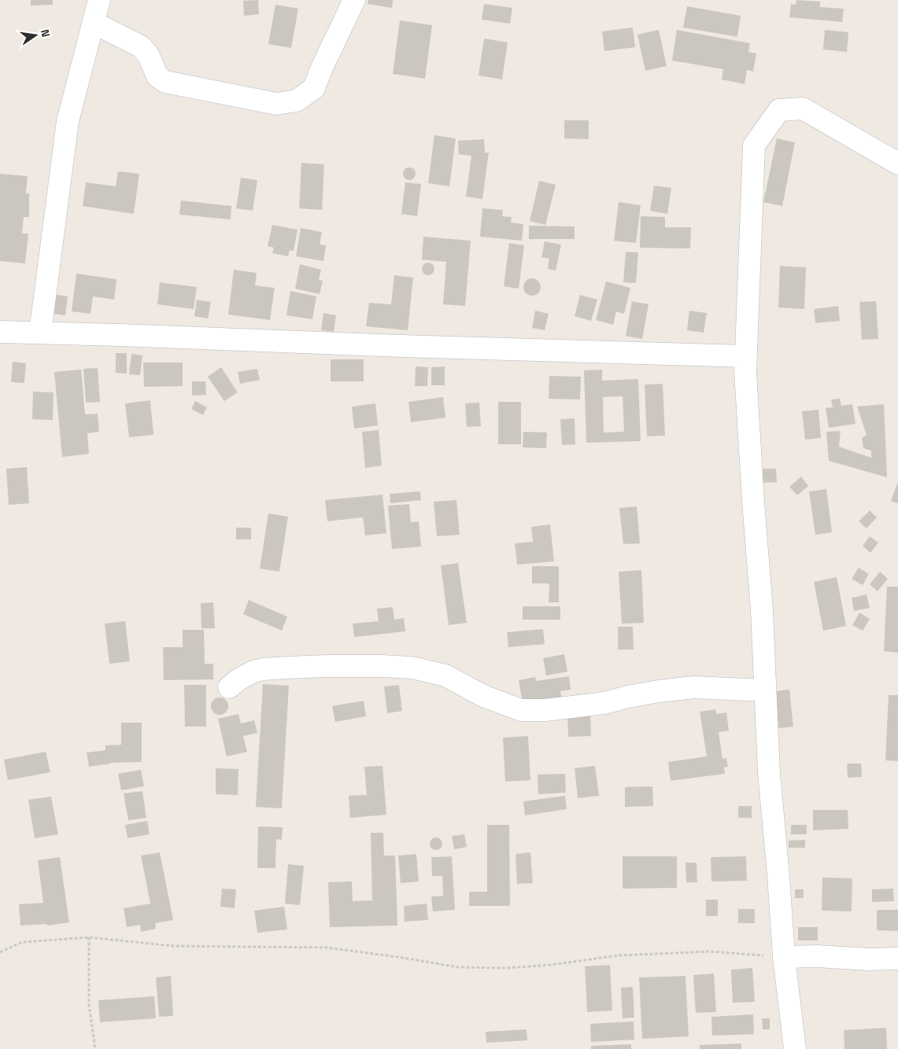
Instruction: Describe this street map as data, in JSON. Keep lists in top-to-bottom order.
{
  "north": "right"
}
